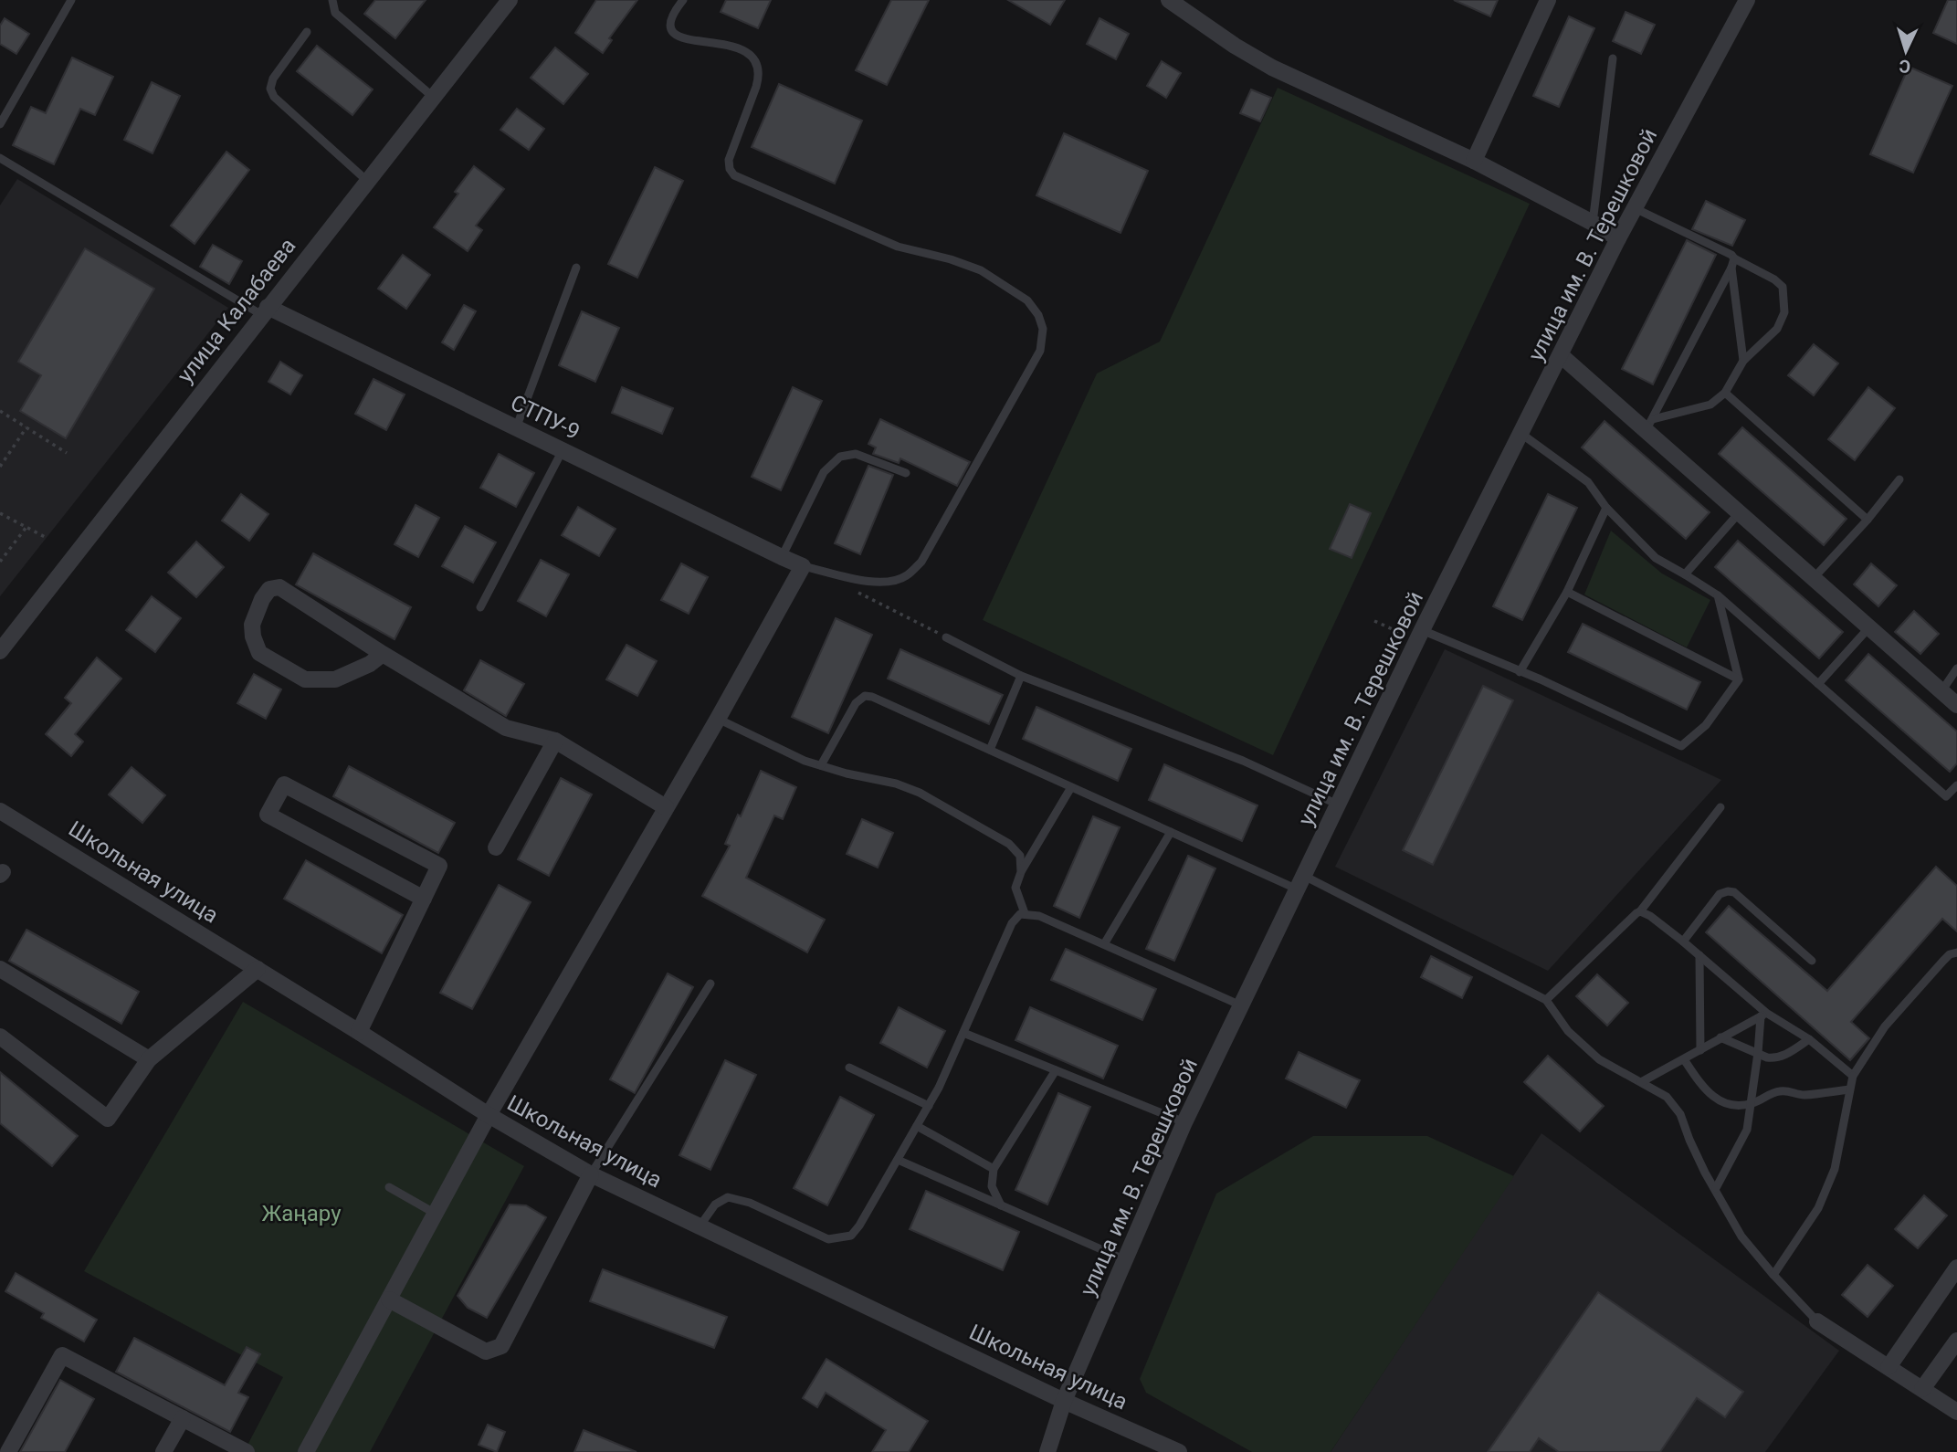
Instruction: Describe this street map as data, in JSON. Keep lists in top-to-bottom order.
{
  "streets": {
    "street": [
      "улица им. В. Терешковой",
      "улица Калабаева",
      "СТПУ-9",
      "Школьная улица"
    ]
  },
  "crossings": [
    ["улица им. В. Терешковой", "Школьная улица"],
    ["улица Калабаева", "СТПУ-9"]
  ],
  "parks": ["Жаңару"],
  "north": "bottom"
}
